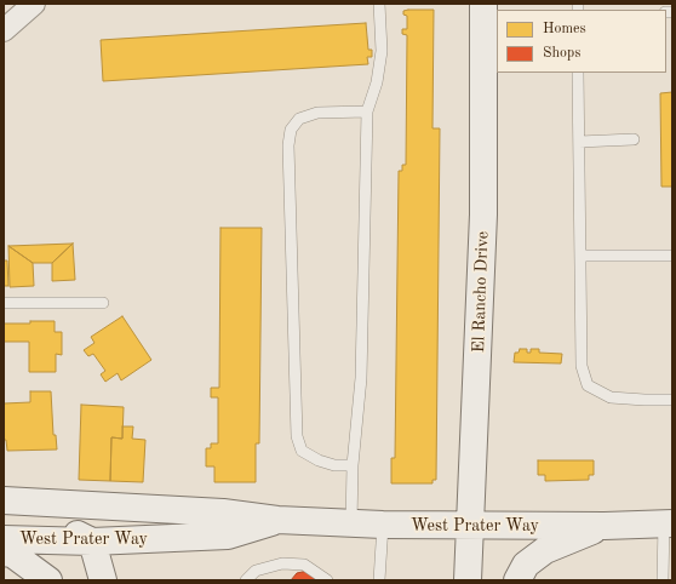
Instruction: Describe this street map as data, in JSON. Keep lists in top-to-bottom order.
{
  "streets": {
    "main road": ["El Rancho Drive", "West Prater Way"]
  },
  "crossings": [
    ["El Rancho Drive", "West Prater Way"]
  ],
  "legend": ["Homes", "Shops"]
}
